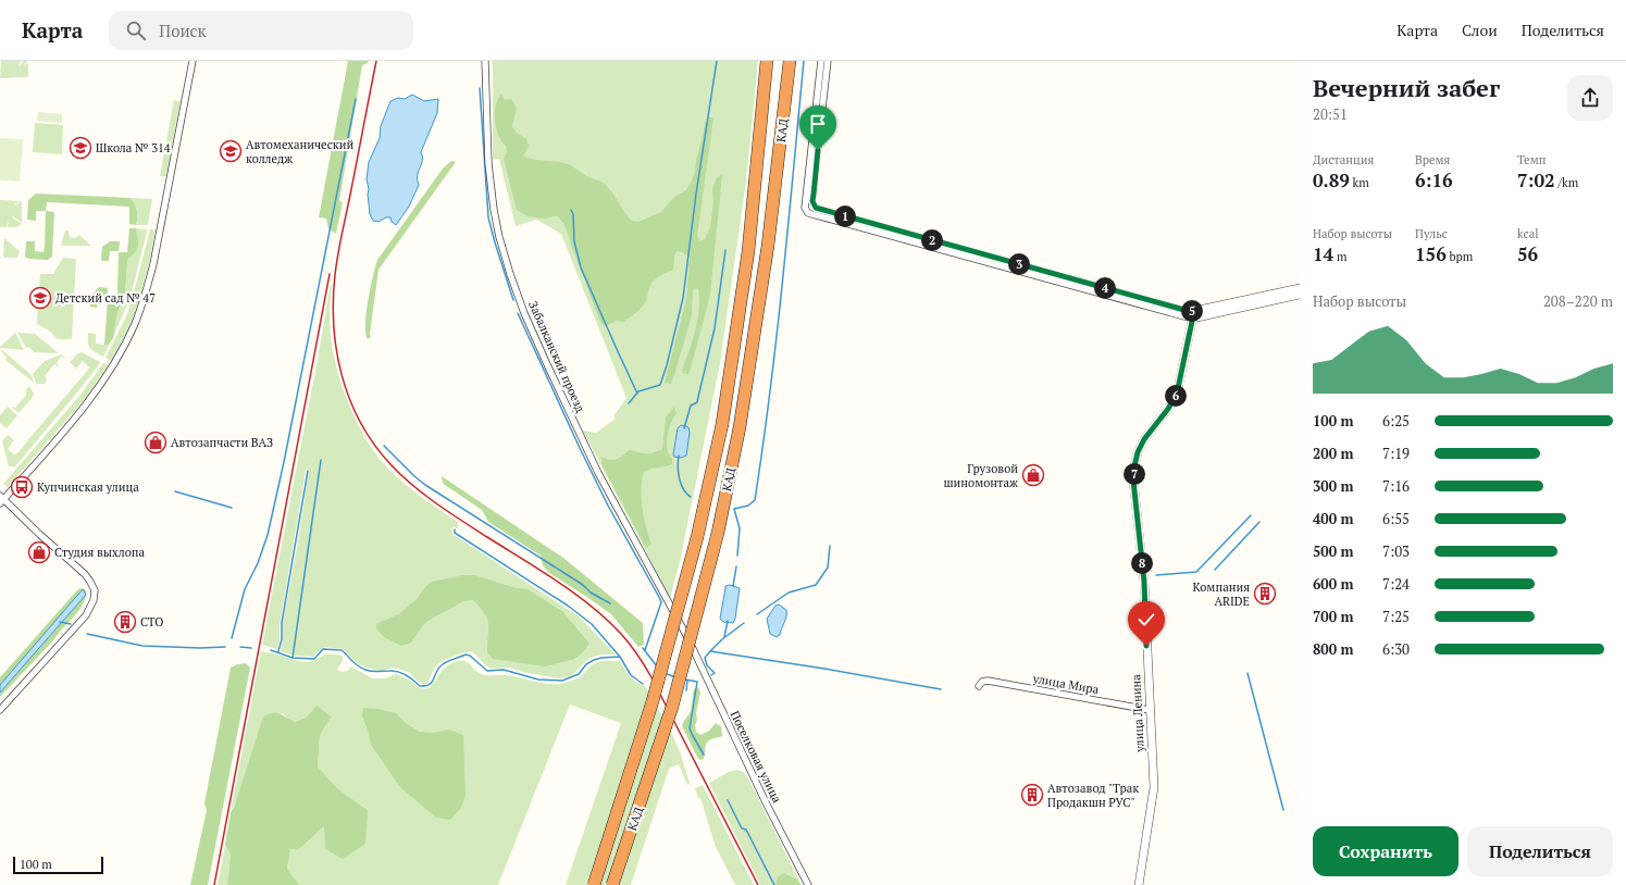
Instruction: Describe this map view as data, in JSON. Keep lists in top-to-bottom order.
{
  "streets": {
    "highway": ["КАД"],
    "street": [
      "Забалканский проезд",
      "улица Мира",
      "улица Ленина",
      "Поселковая улица"
    ]
  },
  "crossings": [
    ["Забалканский проезд", "Поселковая улица"],
    ["улица Мира", "улица Ленина"]
  ],
  "places": {
    "school or university": ["Школа № 314", "Автомеханический колледж", "Детский сад № 47"],
    "shop": ["Автозапчасти ВАЗ", "Грузовой шиномонтаж", "Студия выхлопа"],
    "bus stop": ["Купчинская улица"],
    "building": ["Компания ARIDE", "СТО", "Автозавод \"Трак Продакшн РУС\""]
  },
  "scale_bar": "100 m",
  "page": {
    "header": "Карта",
    "search": "Поиск",
    "nav": ["Карта", "Слои", "Поделиться"],
    "heading": ["Вечерний забег", "20:51"],
    "stats": [
      ["Дистанция", "0.89 km"],
      ["Время", "6:16"],
      ["Темп", "7:02 /km"],
      ["Набор высоты", "14 m"],
      ["Пульс", "156 bpm"],
      ["kcal", "56"]
    ],
    "pins": [
      "1",
      "2",
      "3",
      "4",
      "5",
      "6",
      "7",
      "8"
    ],
    "chart": ["Набор высоты", "208–220 m"],
    "list": [
      {
        "name": "100 m",
        "note": "6:25"
      },
      {
        "name": "200 m",
        "note": "7:19"
      },
      {
        "name": "300 m",
        "note": "7:16"
      },
      {
        "name": "400 m",
        "note": "6:55"
      },
      {
        "name": "500 m",
        "note": "7:03"
      },
      {
        "name": "600 m",
        "note": "7:24"
      },
      {
        "name": "700 m",
        "note": "7:25"
      },
      {
        "name": "800 m",
        "note": "6:30"
      }
    ],
    "buttons": ["Сохранить", "Поделиться"],
    "scale": "100 m"
  }
}
